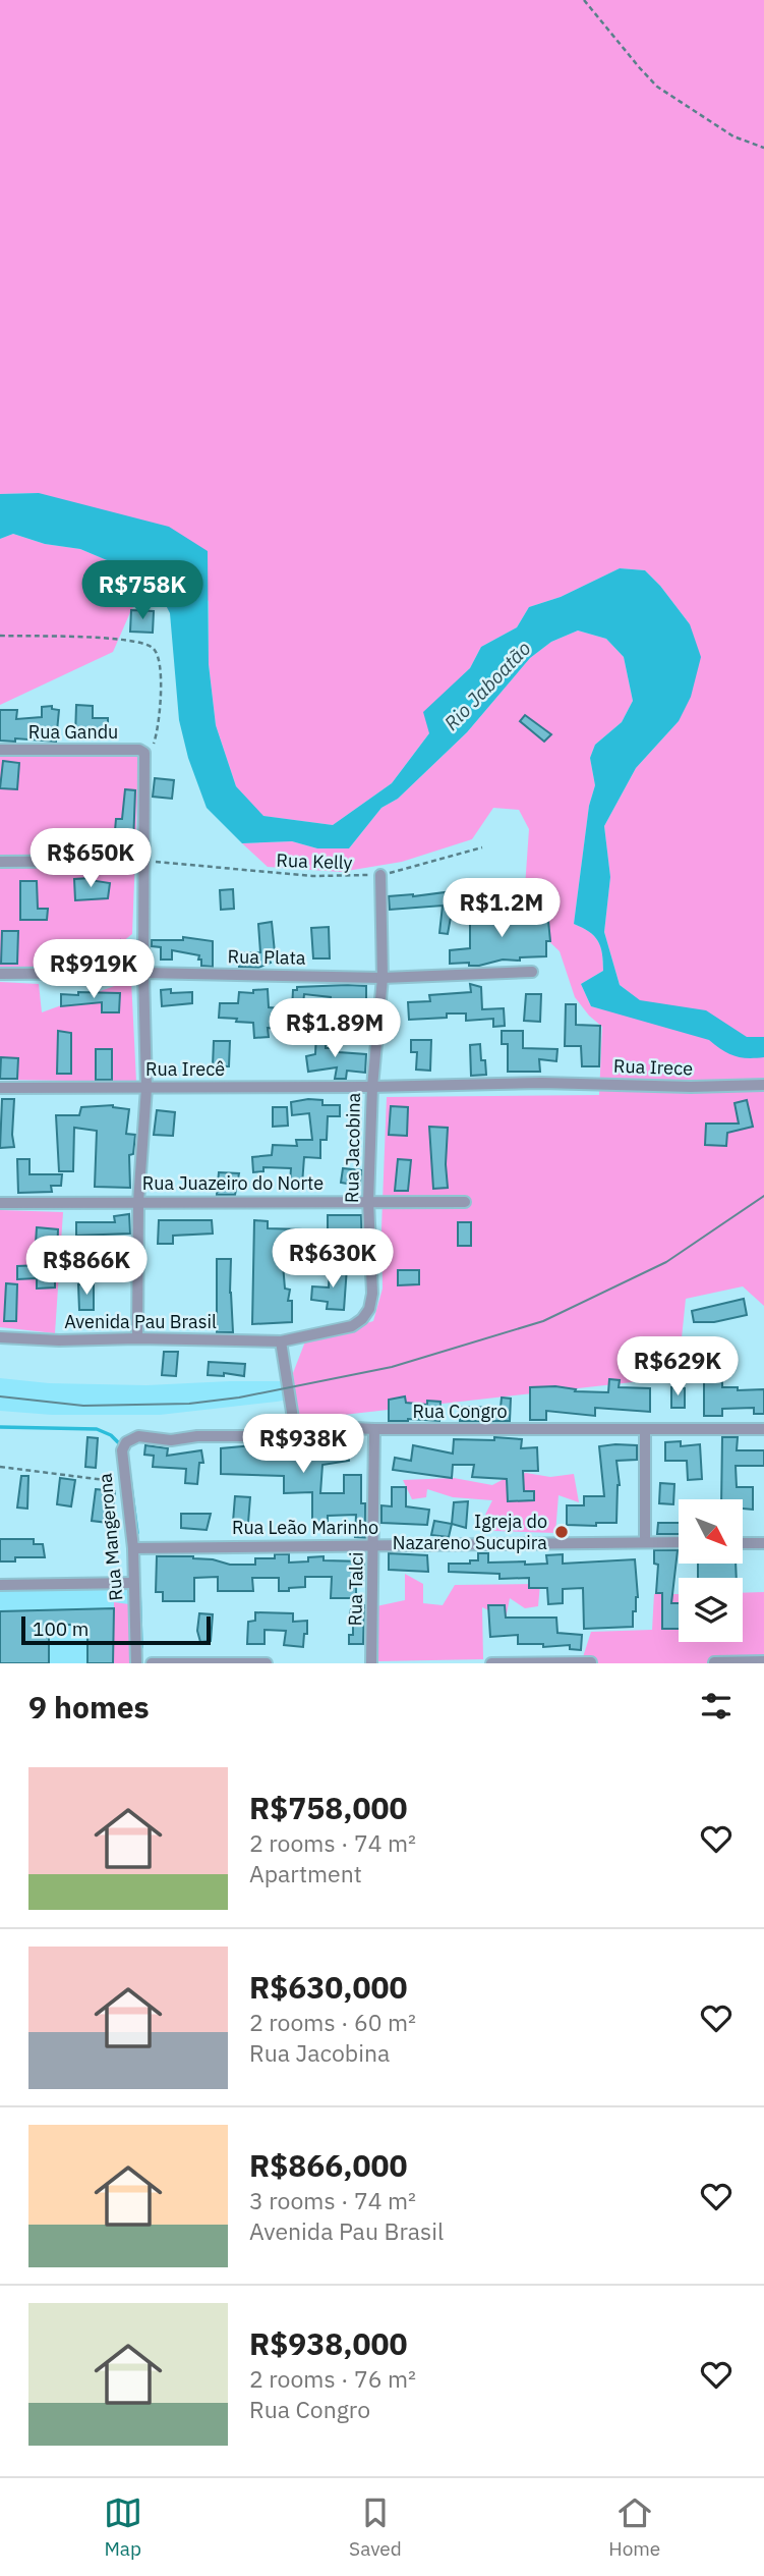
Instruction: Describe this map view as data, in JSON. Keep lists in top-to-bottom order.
{
  "streets": {
    "street": [
      "Rua Gandu",
      "Rua Plata",
      "Rua Irece",
      "Rua Irecê",
      "Rua Jacobina",
      "Rua Juazeiro do Norte",
      "Avenida Pau Brasil",
      "Rua Congro",
      "Rua Leão Marinho",
      "Rua Mangerona",
      "Rua Talci"
    ],
    "path": ["Rua Kelly"]
  },
  "crossings": [
    ["Rua Kelly", "Rua Jacobina"],
    ["Rua Plata", "Rua Jacobina"],
    ["Rua Irece", "Rua Irecê"],
    ["Rua Irecê", "Rua Jacobina"],
    ["Rua Jacobina", "Rua Juazeiro do Norte"],
    ["Rua Jacobina", "Avenida Pau Brasil"],
    ["Rua Congro", "Rua Mangerona"],
    ["Rua Congro", "Rua Talci"],
    ["Rua Leão Marinho", "Rua Mangerona"],
    ["Rua Leão Marinho", "Rua Talci"]
  ],
  "water": ["Rio Jaboatão"],
  "places": ["Igreja do Nazareno Sucupira"],
  "scale_bar": "100 m",
  "north": "bottom right",
  "page": {
    "price": [
      "R$758K",
      "R$650K",
      "R$1.2M",
      "R$919K",
      "R$1.89M",
      "R$630K",
      "R$866K",
      "R$629K",
      "R$938K"
    ],
    "scale": "100 m",
    "heading": "9 homes",
    "list": [
      {
        "name": "R$758,000",
        "note": "2 rooms · 74 m² · Apartment"
      },
      {
        "name": "R$630,000",
        "note": "2 rooms · 60 m² · Rua Jacobina"
      },
      {
        "name": "R$866,000",
        "note": "3 rooms · 74 m² · Avenida Pau Brasil"
      },
      {
        "name": "R$938,000",
        "note": "2 rooms · 76 m² · Rua Congro"
      }
    ],
    "tabs": ["Map", "Saved", "Home"]
  }
}
